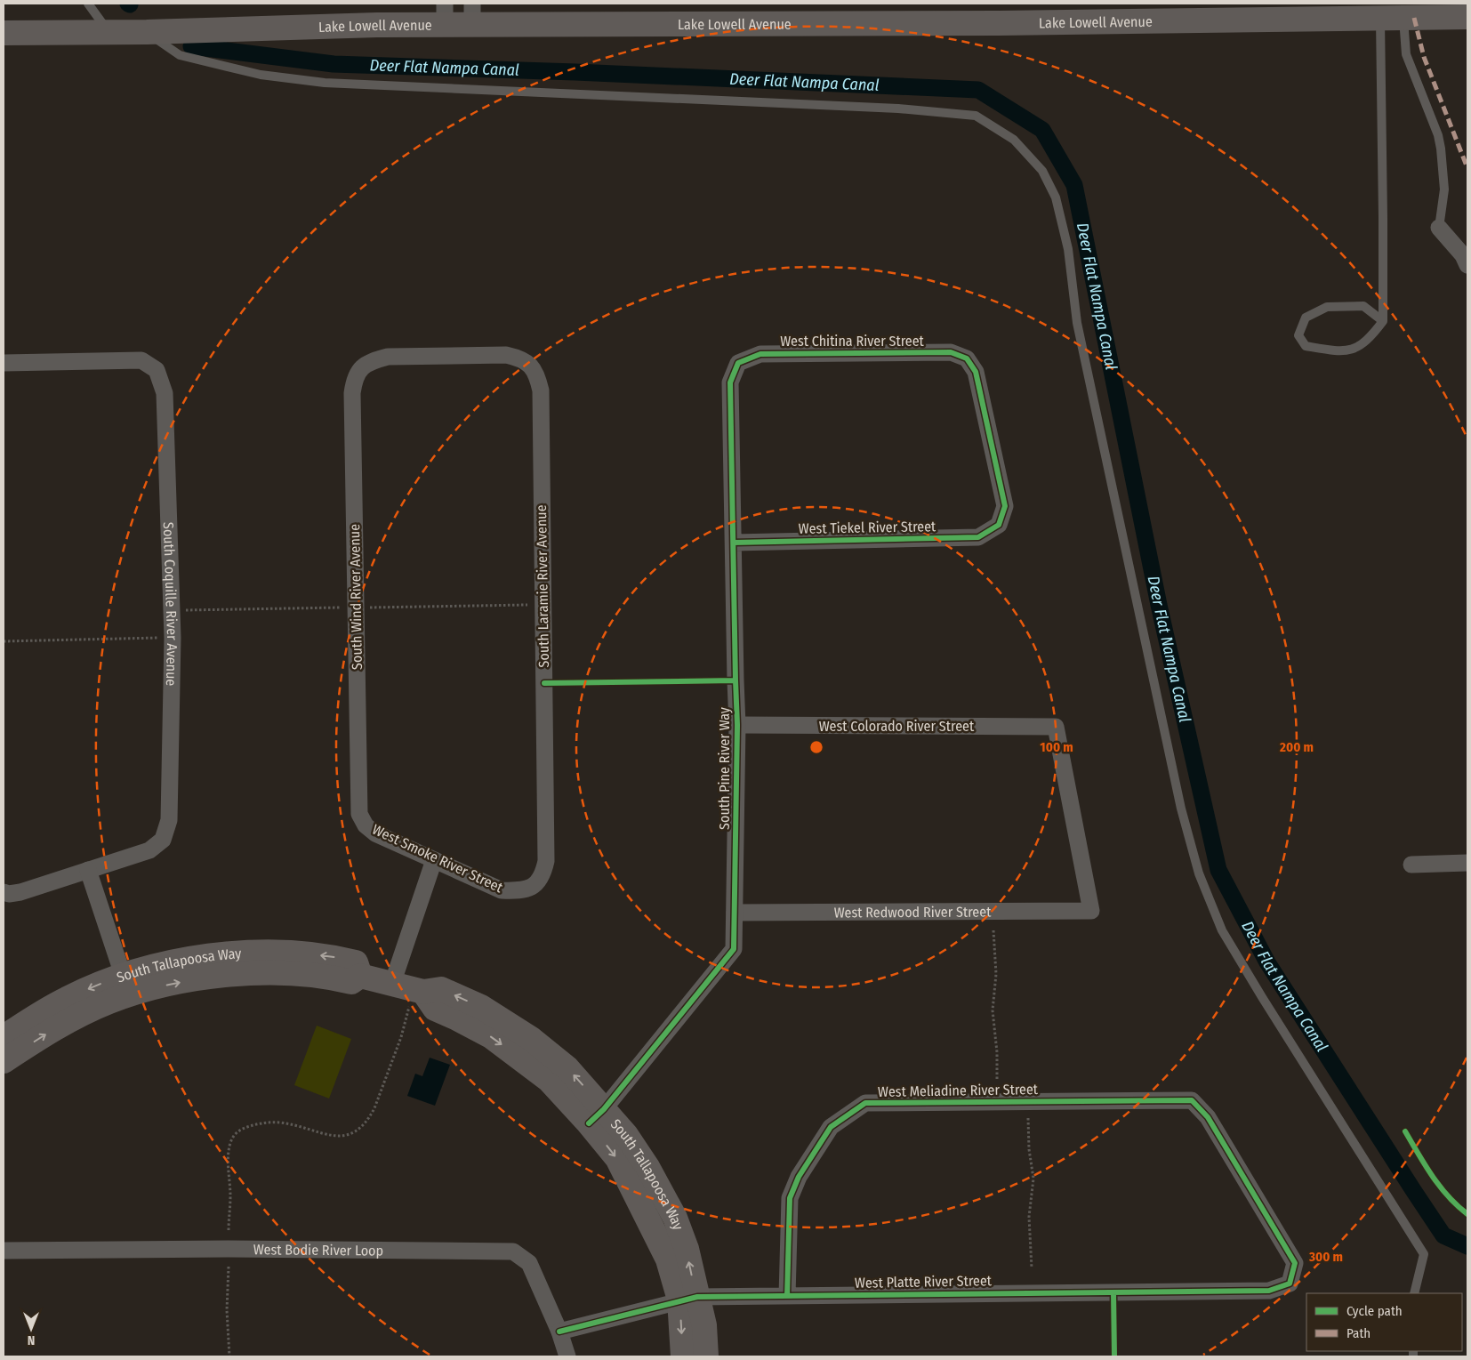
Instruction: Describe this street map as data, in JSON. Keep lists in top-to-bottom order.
{
  "streets": {
    "street": [
      "Lake Lowell Avenue",
      "West Chitina River Street",
      "West Tiekel River Street",
      "South Laramie River Avenue",
      "South Wind River Avenue",
      "South Coquille River Avenue",
      "West Colorado River Street",
      "South Pine River Way",
      "West Smoke River Street",
      "West Redwood River Street",
      "South Tallapoosa Way",
      "West Meliadine River Street",
      "West Bodie River Loop",
      "West Platte River Street"
    ]
  },
  "crossings": [
    ["West Chitina River Street", "West Tiekel River Street"],
    ["West Chitina River Street", "South Pine River Way"],
    ["West Tiekel River Street", "South Pine River Way"],
    ["South Laramie River Avenue", "South Wind River Avenue"],
    ["South Laramie River Avenue", "West Smoke River Street"],
    ["South Wind River Avenue", "West Smoke River Street"],
    ["West Colorado River Street", "South Pine River Way"],
    ["West Colorado River Street", "West Redwood River Street"],
    ["South Pine River Way", "West Redwood River Street"],
    ["South Pine River Way", "South Tallapoosa Way"],
    ["South Tallapoosa Way", "West Platte River Street"],
    ["West Meliadine River Street", "West Platte River Street"],
    ["West Bodie River Loop", "West Platte River Street"]
  ],
  "water": ["Deer Flat Nampa Canal"],
  "legend": ["Cycle path", "Path"],
  "north": "bottom",
  "rings": ["100 m", "200 m", "300 m"]
}
